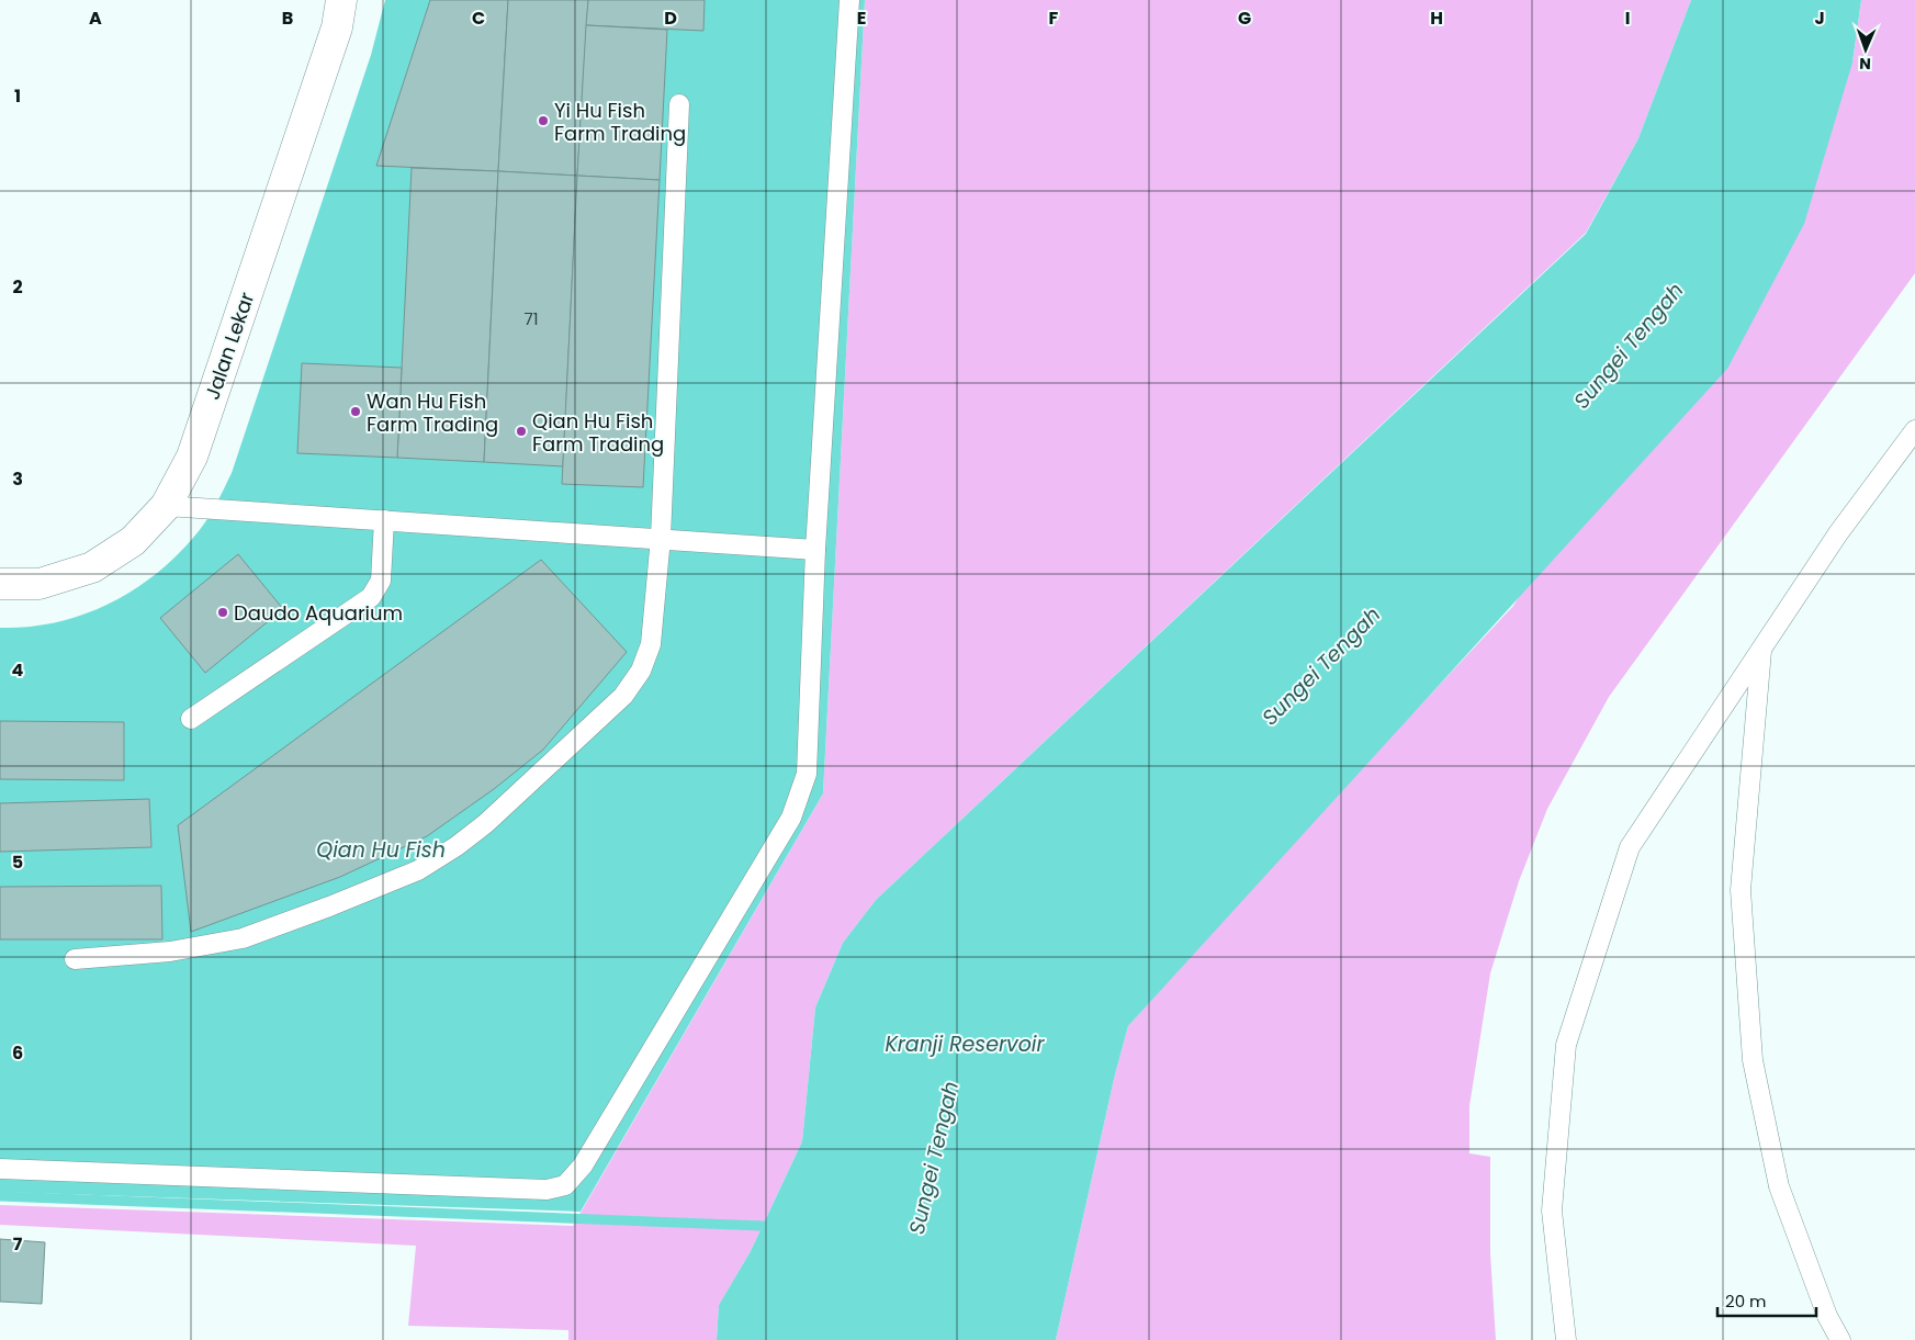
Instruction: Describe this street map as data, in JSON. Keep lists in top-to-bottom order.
{
  "streets": {
    "street": ["Jalan Lekar"]
  },
  "water": ["Sungei Tengah", "Qian Hu Fish", "Kranji Reservoir"],
  "places": [
    "Yi Hu Fish Farm Trading",
    "Wan Hu Fish Farm Trading",
    "Qian Hu Fish Farm Trading",
    "Daudo Aquarium"
  ],
  "house_numbers": ["71"],
  "scale_bar": "20 m",
  "north": "bottom",
  "grid": {
    "columns": [
      "A",
      "B",
      "C",
      "D",
      "E",
      "F",
      "G",
      "H",
      "I",
      "J"
    ],
    "rows": [
      "1",
      "2",
      "3",
      "4",
      "5",
      "6",
      "7"
    ]
  }
}
